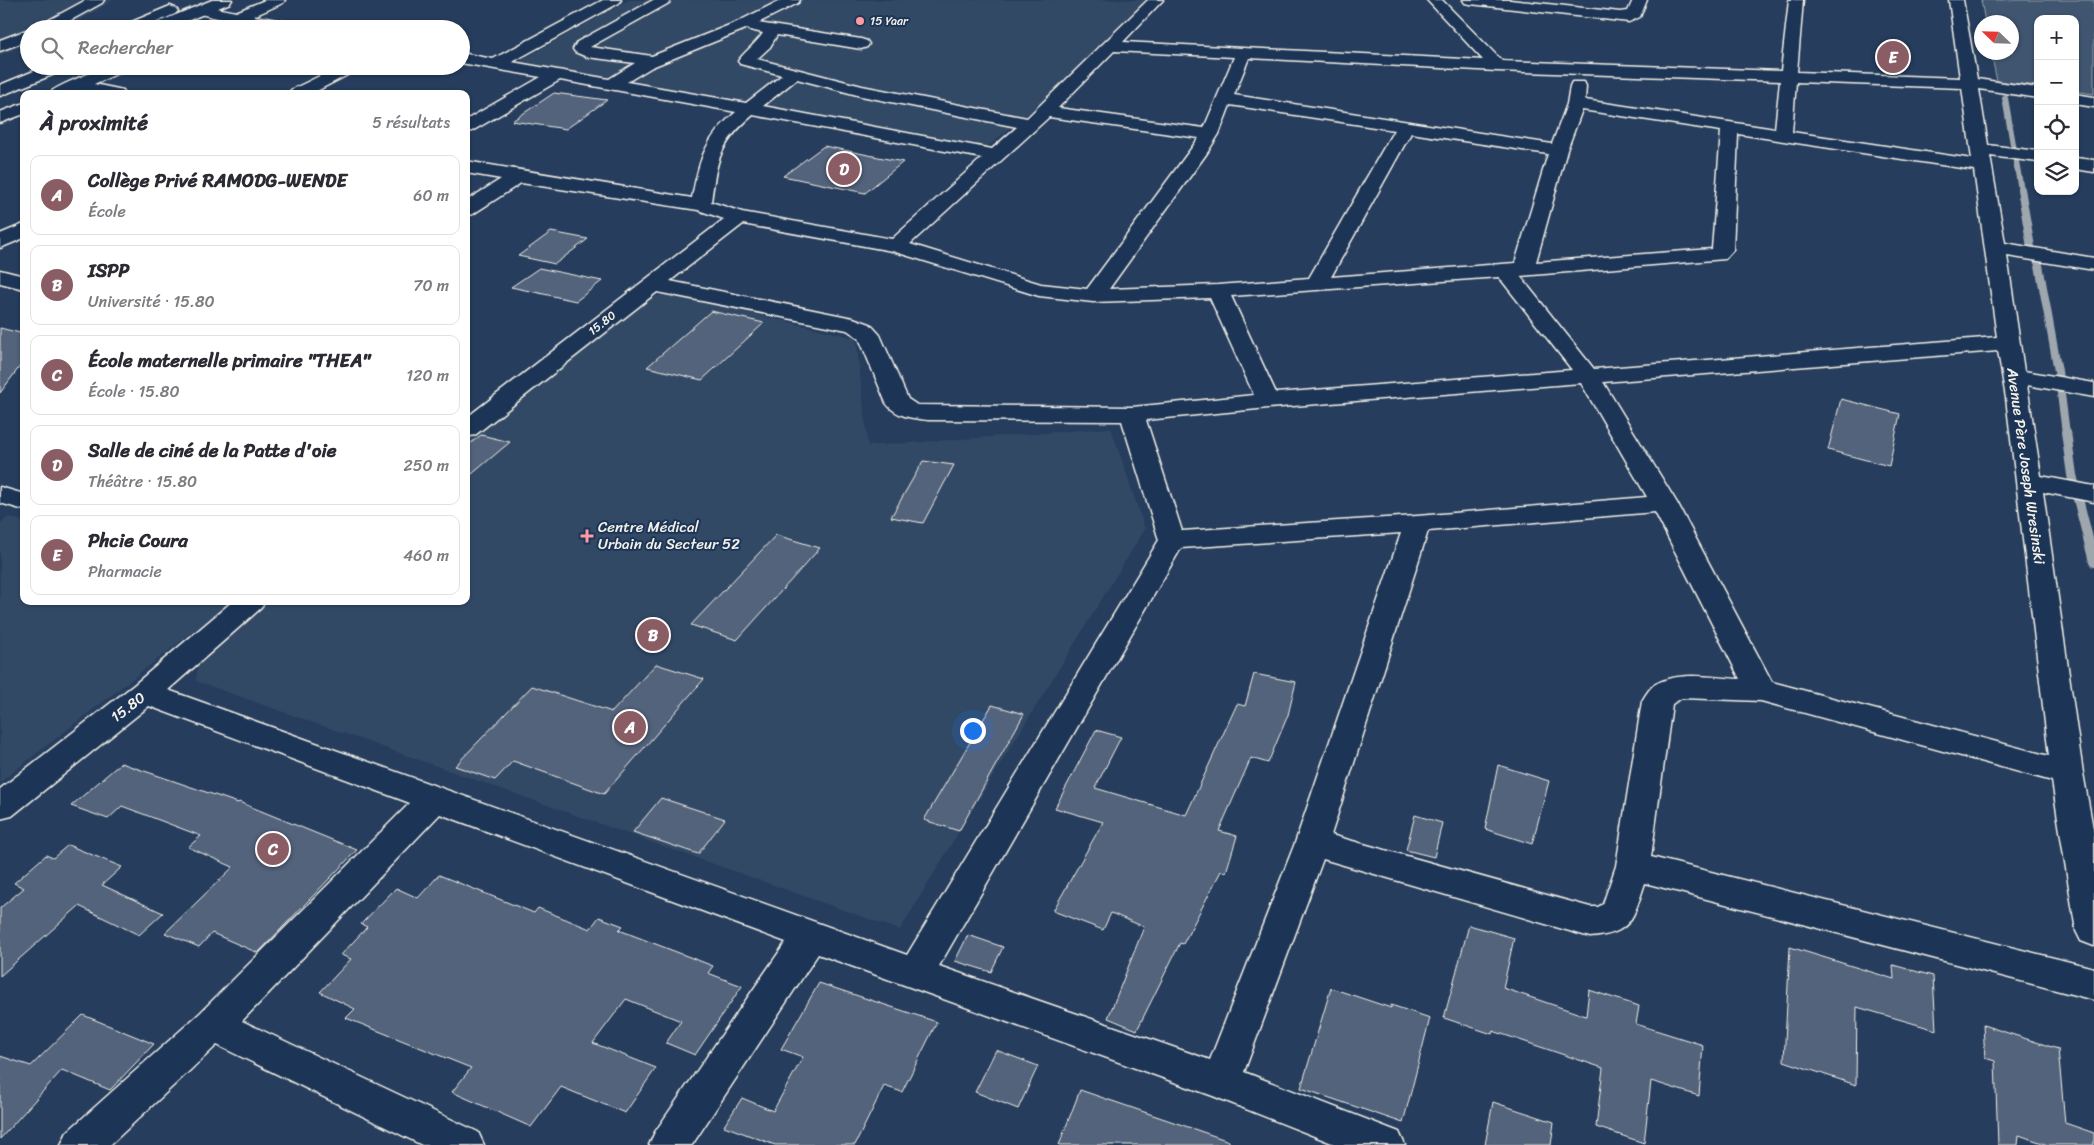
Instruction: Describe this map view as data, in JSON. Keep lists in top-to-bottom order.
{
  "streets": {
    "main road": ["15.80", "Avenue Père Joseph Wresinski"]
  },
  "places": {
    "other": ["15 Yaar"],
    "health": ["Centre Médical Urbain du Secteur 52"]
  },
  "north": "top left",
  "page": {
    "map_buttons": ["+", "−"],
    "search": "Rechercher",
    "pins": [
      "E",
      "D",
      "B",
      "A",
      "C"
    ],
    "heading": ["À proximité", "5 résultats"],
    "list": [
      {
        "mark": "A",
        "name": "Collège Privé RAMODG-WENDE",
        "note": "École",
        "value": "60 m"
      },
      {
        "mark": "B",
        "name": "ISPP",
        "note": "Université · 15.80",
        "value": "70 m"
      },
      {
        "mark": "C",
        "name": "École maternelle primaire \"THEA\"",
        "note": "École · 15.80",
        "value": "120 m"
      },
      {
        "mark": "D",
        "name": "Salle de ciné de la Patte d'oie",
        "note": "Théâtre · 15.80",
        "value": "250 m"
      },
      {
        "mark": "E",
        "name": "Phcie Coura",
        "note": "Pharmacie",
        "value": "460 m"
      }
    ]
  }
}
